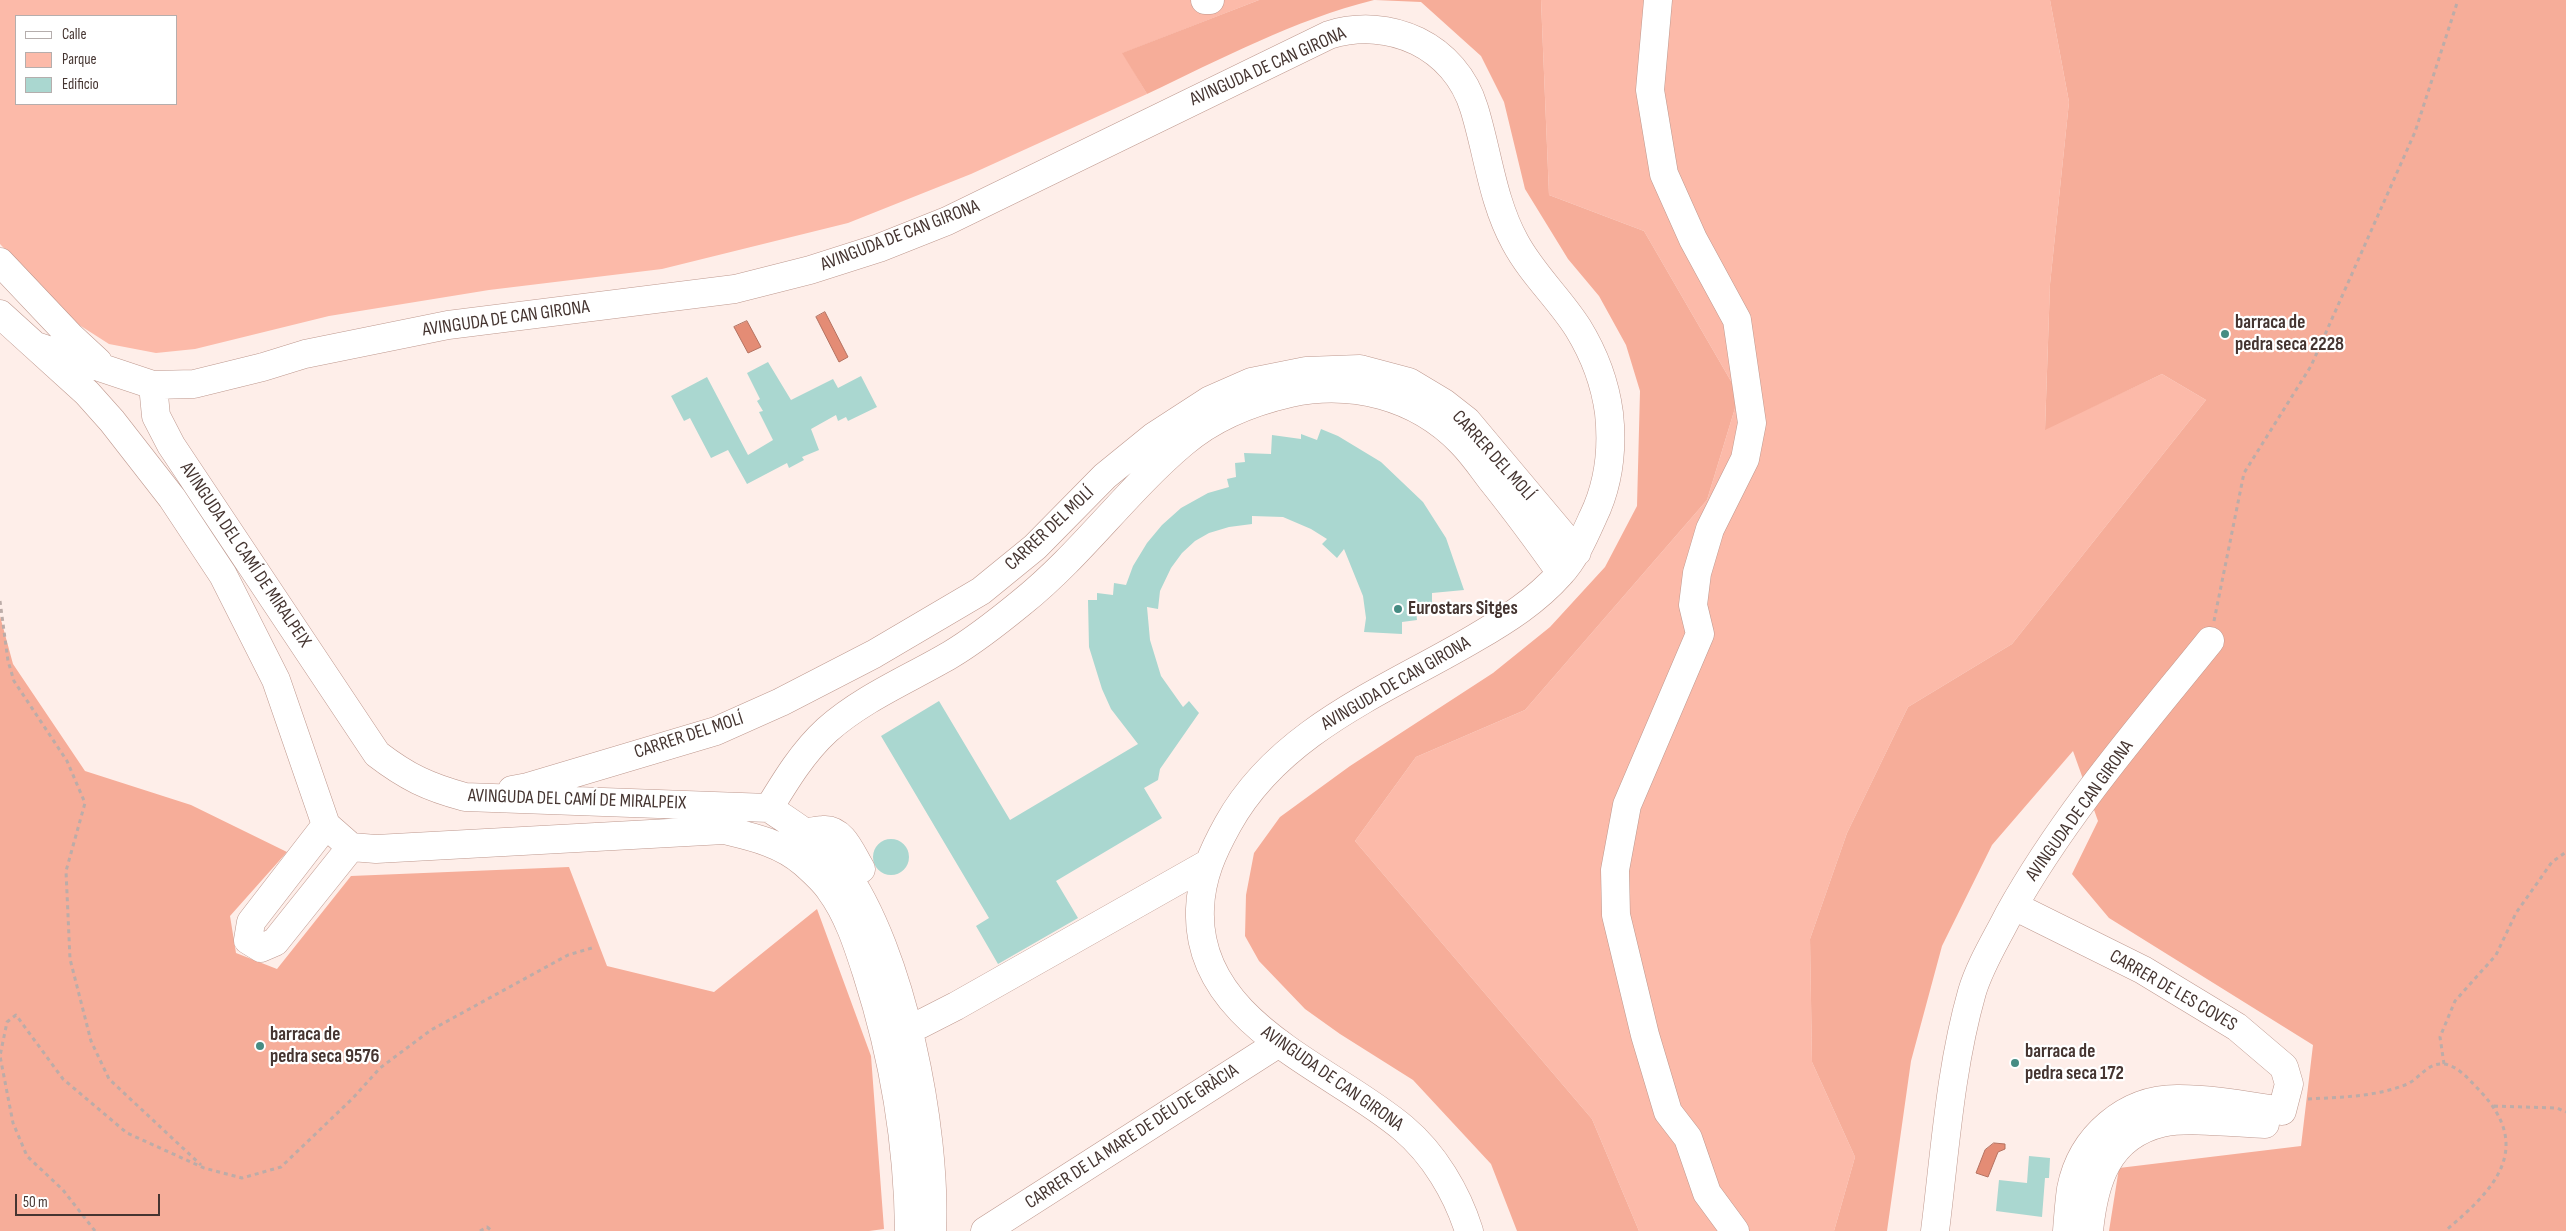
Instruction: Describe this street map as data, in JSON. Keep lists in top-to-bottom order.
{
  "streets": {
    "street": [
      "AVINGUDA DE CAN GIRONA",
      "CARRER DEL MOLÍ",
      "AVINGUDA DEL CAMÍ DE MIRALPEIX",
      "CARRER DE LES COVES",
      "CARRER DE LA MARE DE DÉU DE GRÀCIA"
    ]
  },
  "crossings": [
    ["AVINGUDA DE CAN GIRONA", "CARRER DEL MOLÍ"],
    ["AVINGUDA DE CAN GIRONA", "AVINGUDA DEL CAMÍ DE MIRALPEIX"],
    ["AVINGUDA DE CAN GIRONA", "CARRER DE LES COVES"],
    ["AVINGUDA DE CAN GIRONA", "CARRER DE LA MARE DE DÉU DE GRÀCIA"],
    ["CARRER DEL MOLÍ", "AVINGUDA DEL CAMÍ DE MIRALPEIX"]
  ],
  "places": [
    "barraca de pedra seca 2228",
    "Eurostars Sitges",
    "barraca de pedra seca 9576",
    "barraca de pedra seca 172"
  ],
  "legend": ["Calle", "Parque", "Edificio"],
  "scale_bar": "50 m"
}
